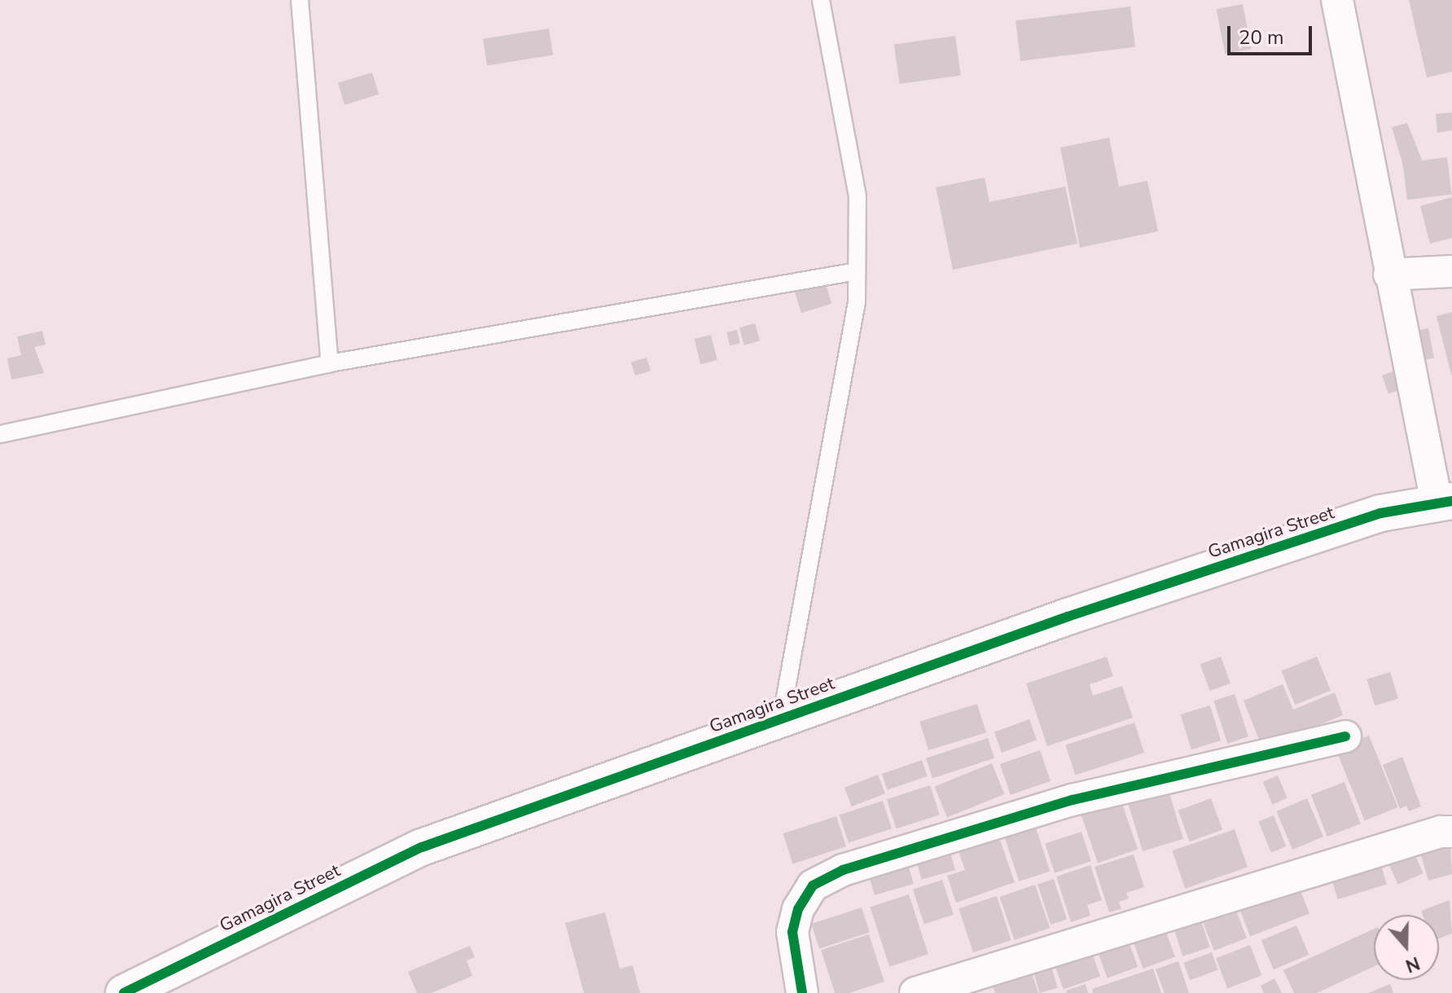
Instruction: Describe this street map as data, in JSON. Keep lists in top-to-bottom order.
{
  "streets": {
    "street": ["Gamagira Street"]
  },
  "scale_bar": "20 m",
  "north": "bottom"
}
